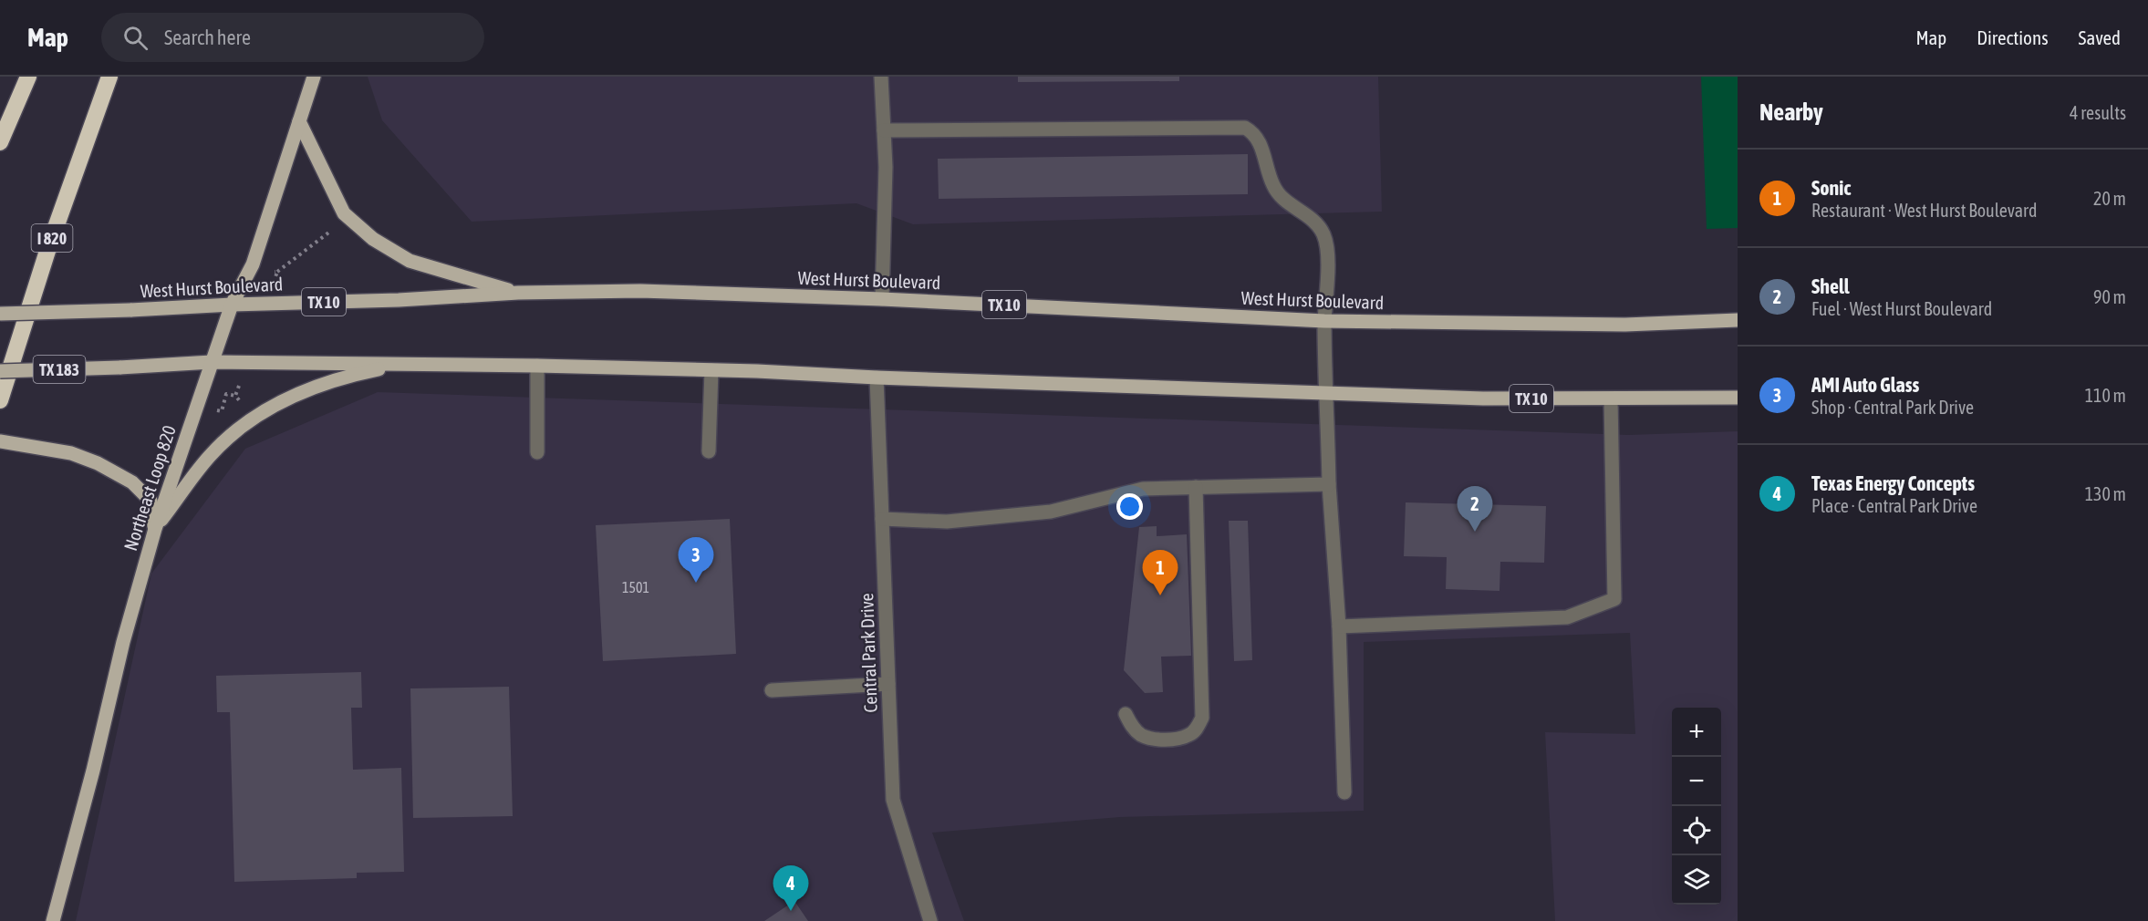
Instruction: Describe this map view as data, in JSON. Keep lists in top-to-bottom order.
{
  "streets": {
    "highway": ["I 820"],
    "main road": [
      "West Hurst Boulevard",
      "TX 10",
      "TX 183",
      "Northeast Loop 820"
    ],
    "street": ["Central Park Drive"]
  },
  "crossings": [
    ["West Hurst Boulevard", "Northeast Loop 820"],
    ["TX 10", "TX 183"],
    ["TX 10", "Northeast Loop 820"],
    ["TX 10", "Central Park Drive"],
    ["TX 183", "Northeast Loop 820"]
  ],
  "house_numbers": ["1501"],
  "page": {
    "header": "Map",
    "search": "Search here",
    "nav": ["Map", "Directions", "Saved"],
    "heading": ["Nearby", "4 results"],
    "list": [
      {
        "mark": "1",
        "name": "Sonic",
        "note": "Restaurant · West Hurst Boulevard",
        "value": "20 m"
      },
      {
        "mark": "2",
        "name": "Shell",
        "note": "Fuel · West Hurst Boulevard",
        "value": "90 m"
      },
      {
        "mark": "3",
        "name": "AMI Auto Glass",
        "note": "Shop · Central Park Drive",
        "value": "110 m"
      },
      {
        "mark": "4",
        "name": "Texas Energy Concepts",
        "note": "Place · Central Park Drive",
        "value": "130 m"
      }
    ],
    "pins": [
      "2",
      "3",
      "1",
      "4"
    ],
    "map_buttons": ["+", "−"]
  }
}
